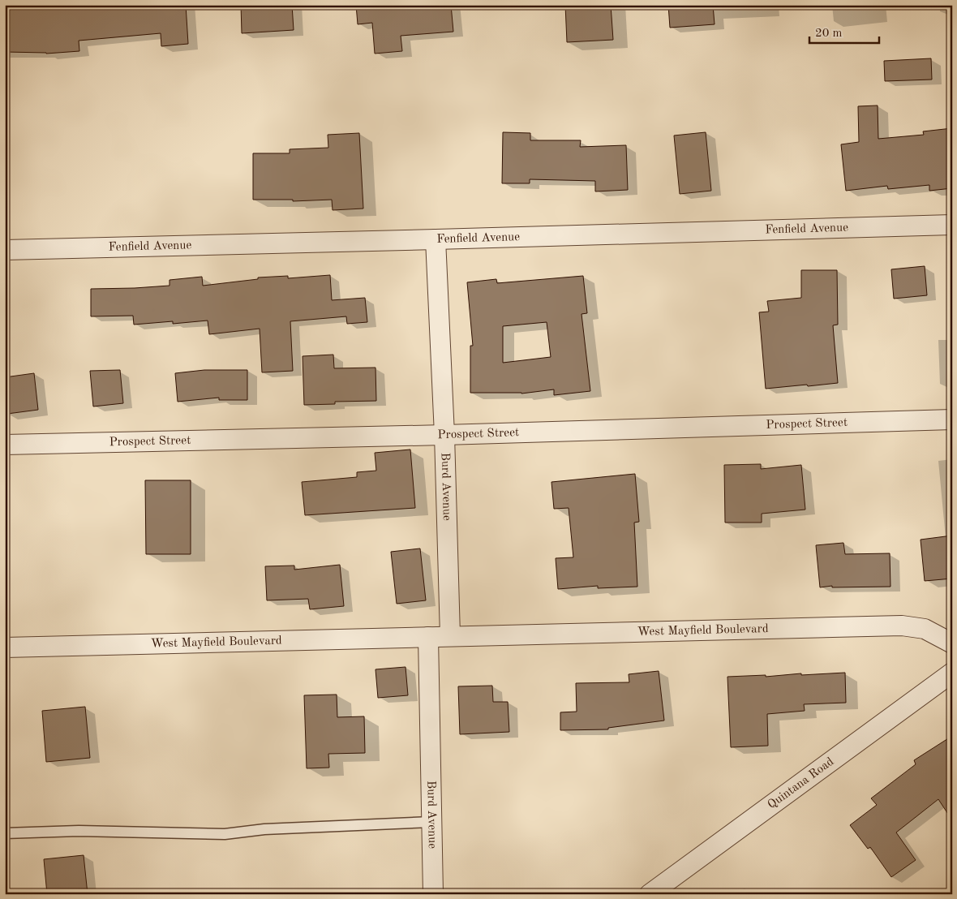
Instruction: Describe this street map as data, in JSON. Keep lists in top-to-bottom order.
{
  "streets": {
    "street": [
      "Fenfield Avenue",
      "Prospect Street",
      "Burd Avenue",
      "West Mayfield Boulevard",
      "Quintana Road"
    ]
  },
  "crossings": [
    ["Fenfield Avenue", "Burd Avenue"],
    ["Prospect Street", "Burd Avenue"],
    ["Burd Avenue", "West Mayfield Boulevard"]
  ],
  "scale_bar": "20 m"
}
